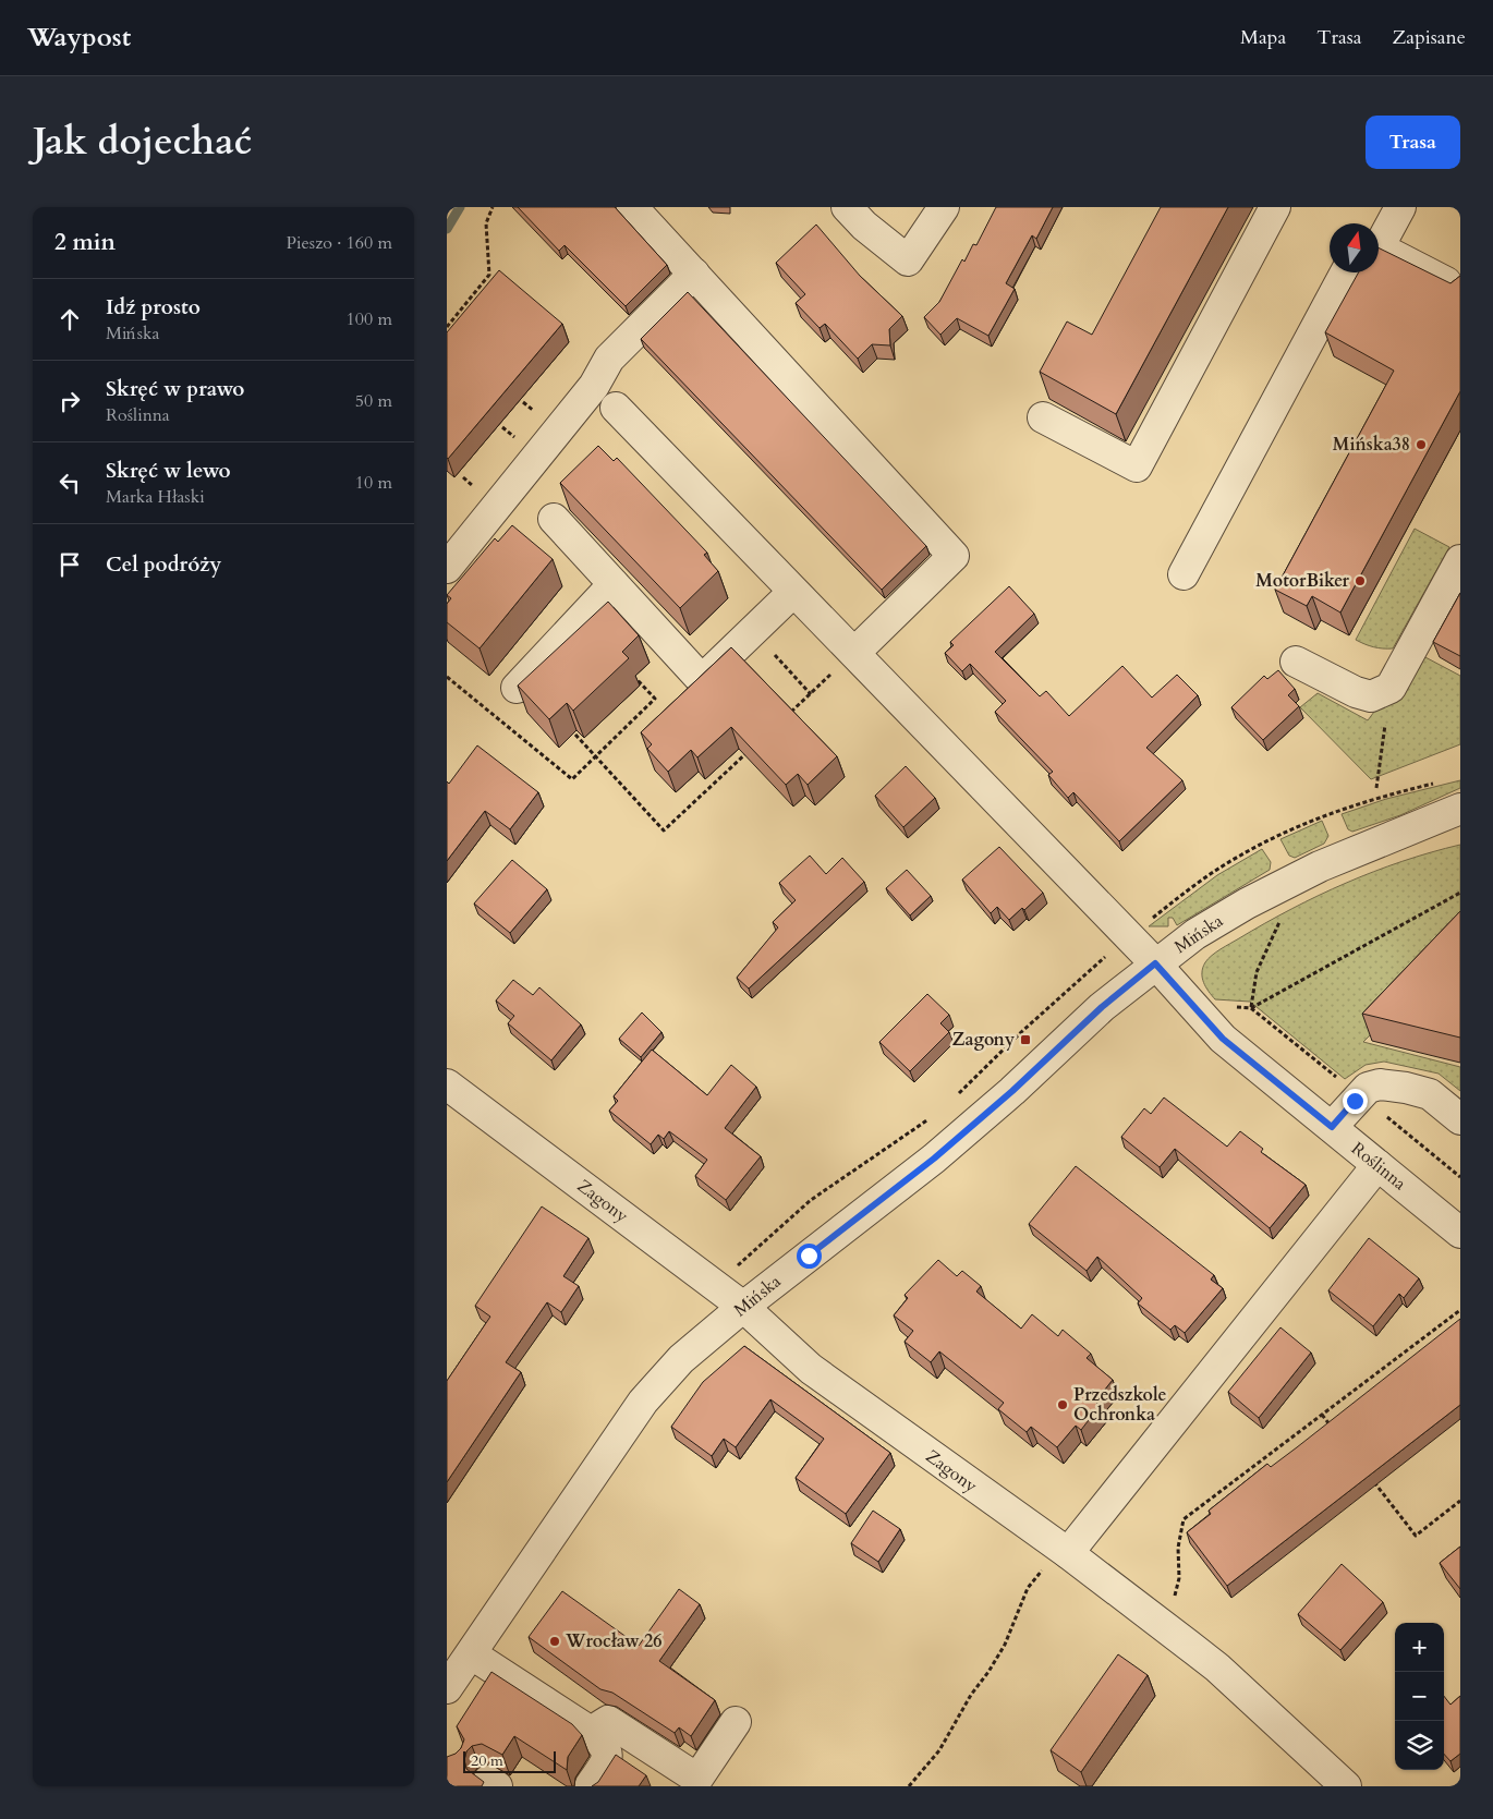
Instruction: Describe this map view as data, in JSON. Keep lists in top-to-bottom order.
{
  "streets": {
    "street": ["Mińska", "Roślinna", "Zagony"]
  },
  "crossings": [
    ["Mińska", "Roślinna"],
    ["Mińska", "Zagony"]
  ],
  "places": {
    "other": [
      "Mińska38",
      "MotorBiker",
      "Przedszkole Ochronka",
      "Wrocław 26"
    ],
    "transit": ["Zagony"]
  },
  "scale_bar": "20 m",
  "north": "top",
  "page": {
    "header": "Waypost",
    "nav": ["Mapa", "Trasa", "Zapisane"],
    "title": "Jak dojechać",
    "buttons": "Trasa",
    "heading": ["2 min", "Pieszo · 160 m"],
    "list": [
      ["Idź prosto", "Mińska", "100 m"],
      ["Skręć w prawo", "Roślinna", "50 m"],
      ["Skręć w lewo", "Marka Hłaski", "10 m"],
      "Cel podróży"
    ],
    "map_buttons": ["+", "−"],
    "scale": "20 m"
  }
}
